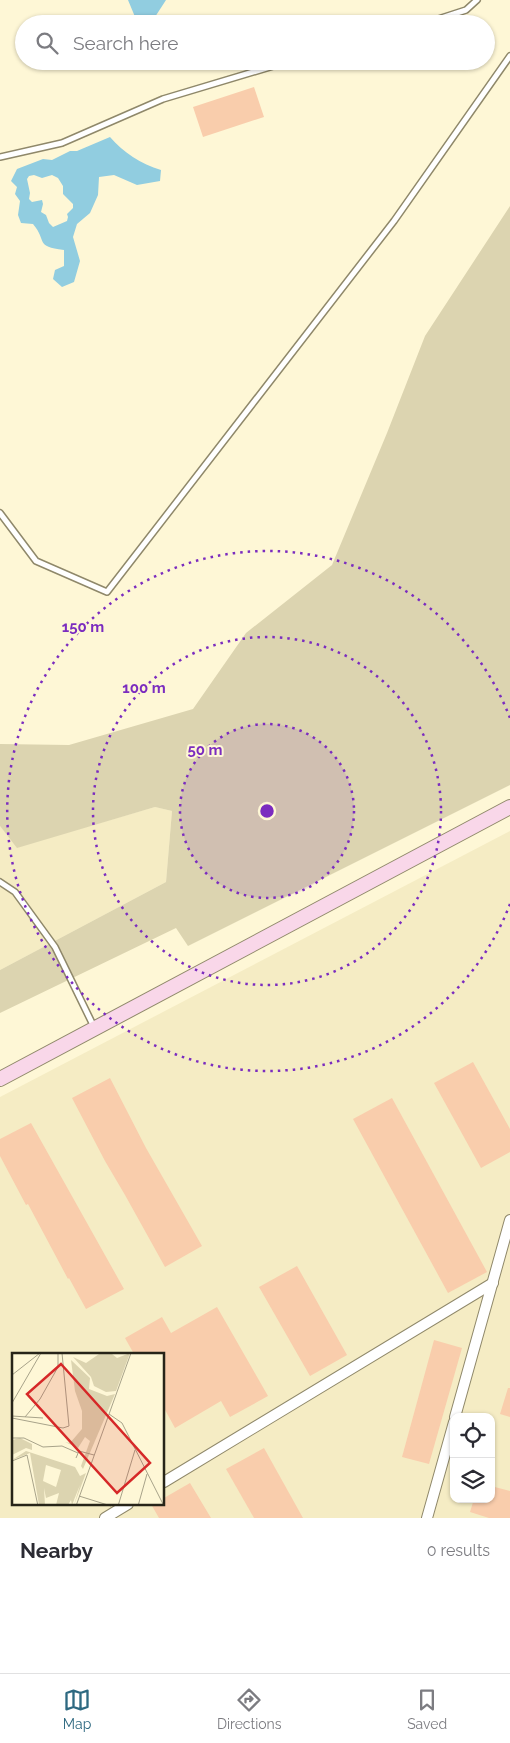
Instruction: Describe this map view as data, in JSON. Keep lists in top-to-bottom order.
{
  "page": {
    "search": "Search here",
    "heading": ["Nearby", "0 results"],
    "nav": ["Map", "Directions", "Saved"]
  },
  "rings": ["150 m", "100 m", "50 m"]
}
